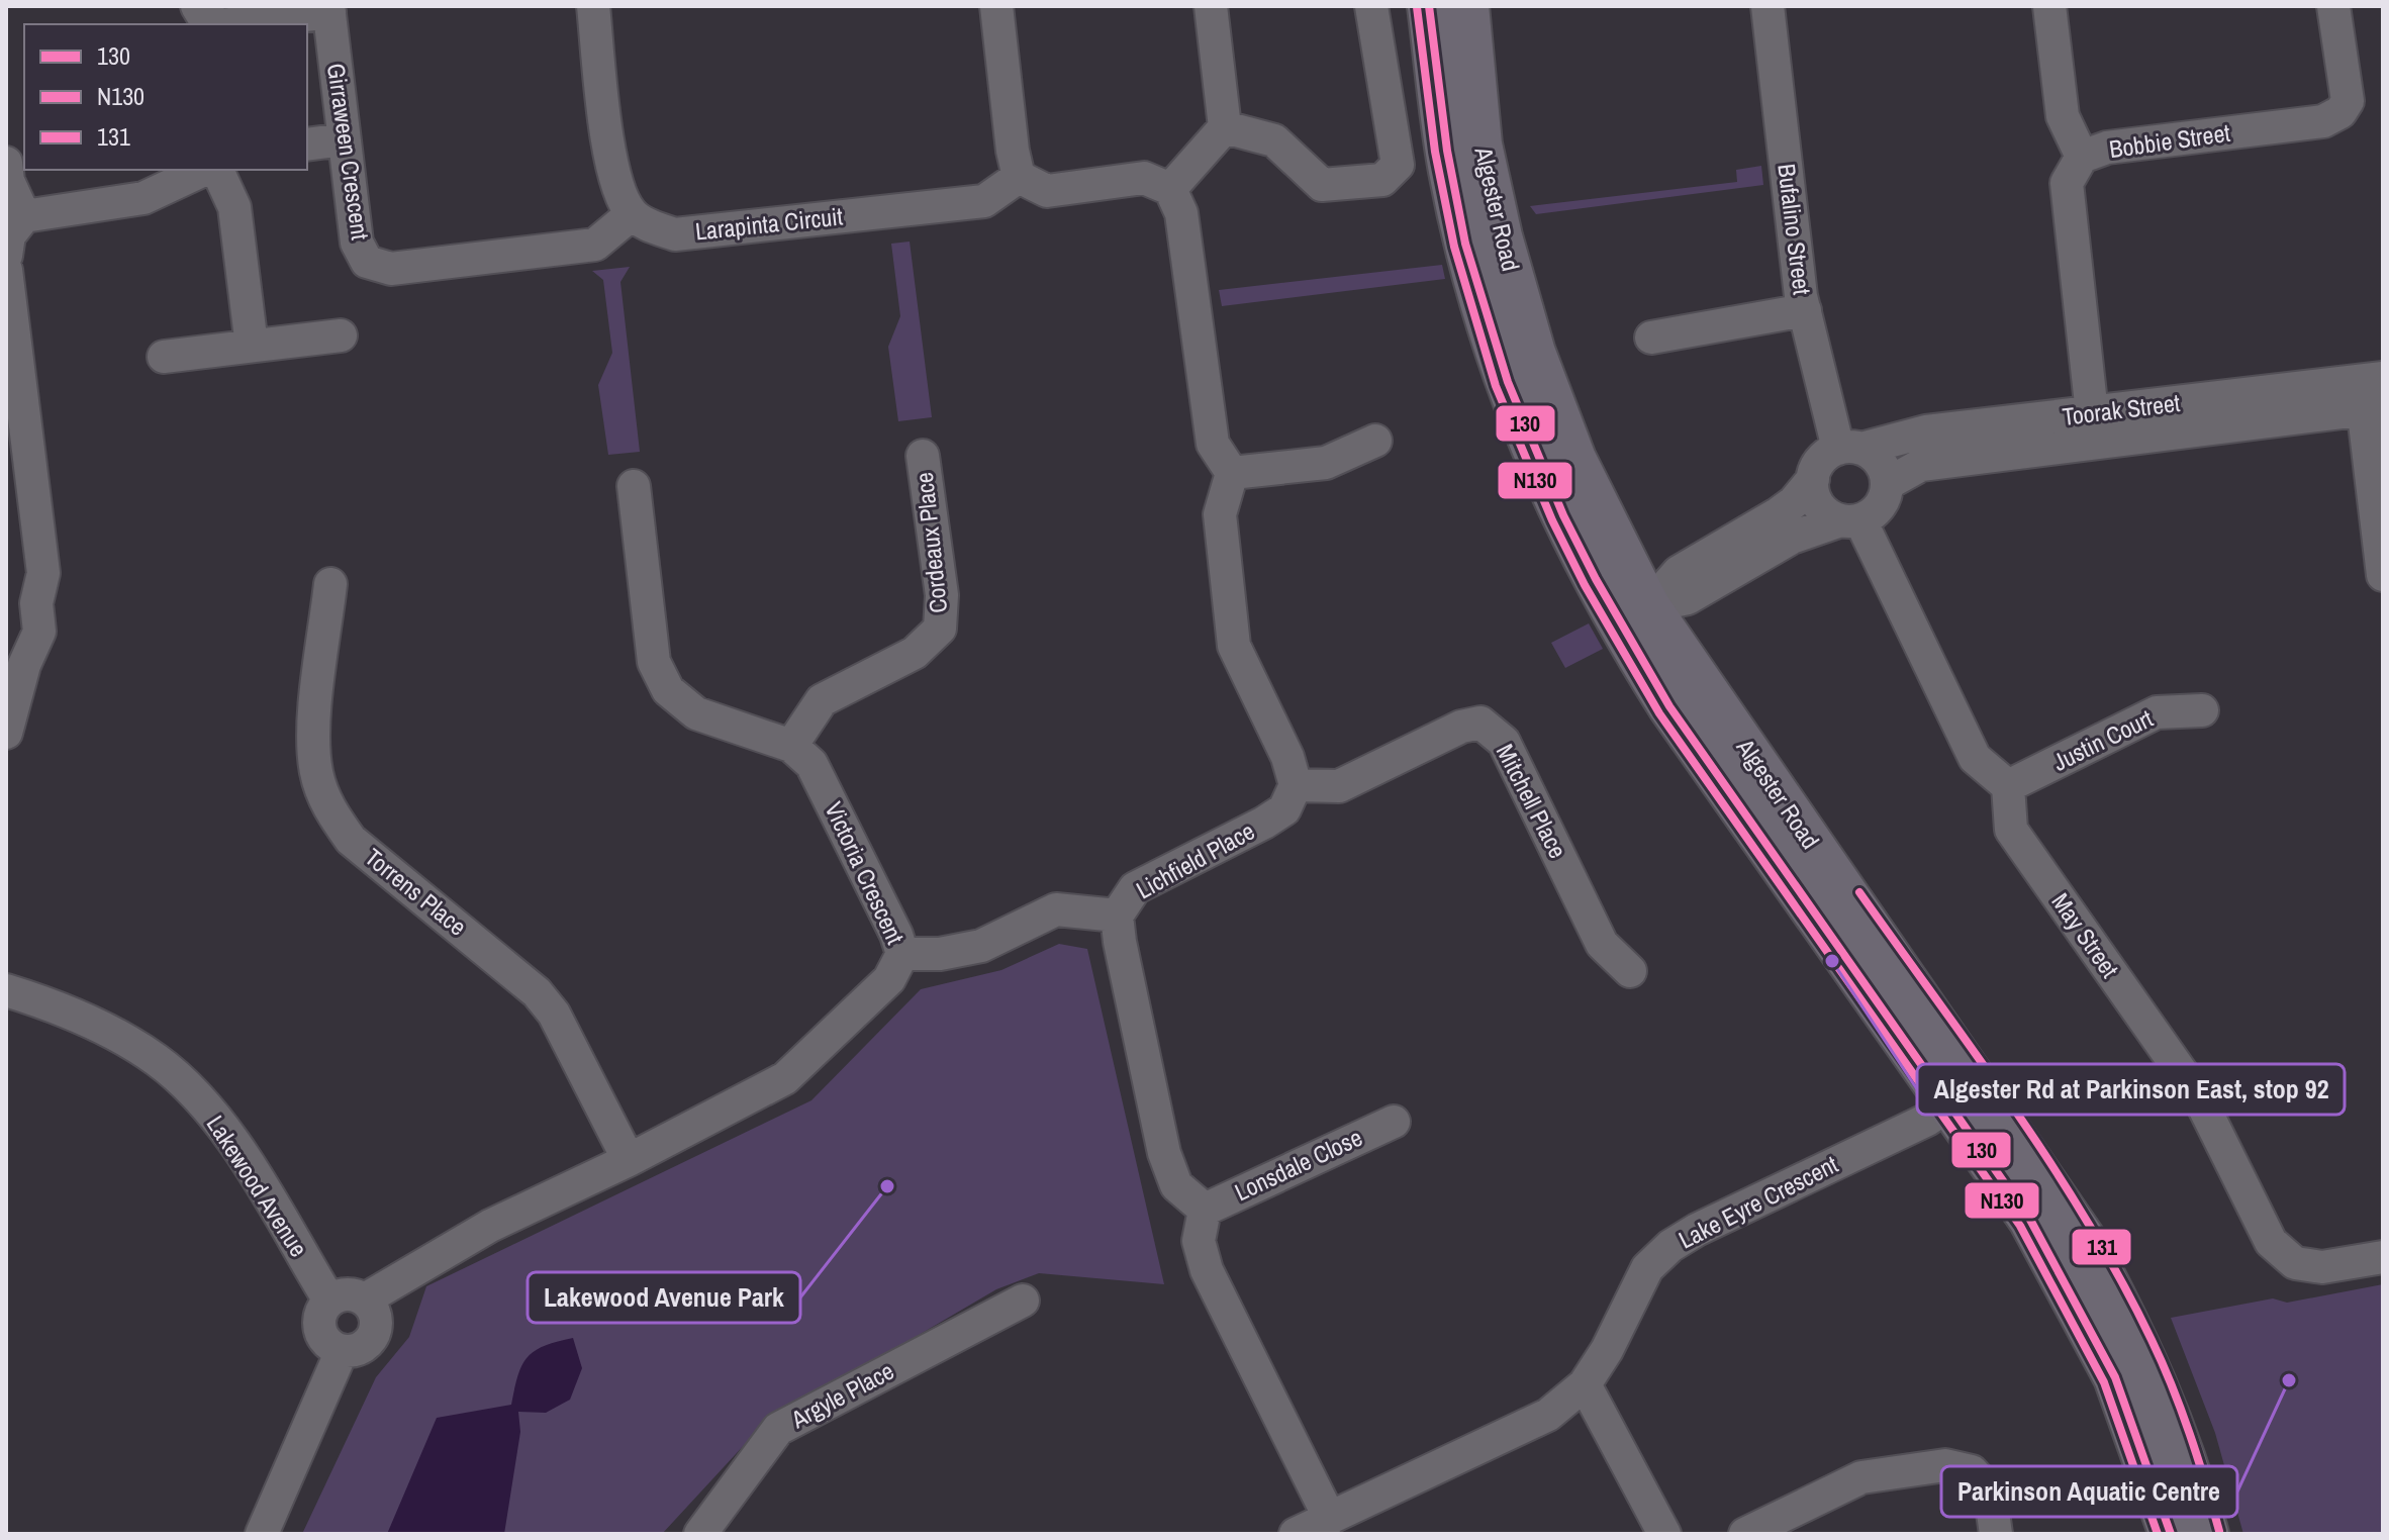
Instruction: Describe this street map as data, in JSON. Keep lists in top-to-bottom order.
{
  "streets": {
    "main road": ["Algester Road"],
    "street": [
      "Bobbie Street",
      "Girraween Crescent",
      "Larapinta Circuit",
      "Bufalino Street",
      "Toorak Street",
      "Cordeaux Place",
      "Justin Court",
      "Mitchell Place",
      "Lichfield Place",
      "Victoria Crescent",
      "Torrens Place",
      "May Street",
      "Lonsdale Close",
      "Lakewood Avenue",
      "Lake Eyre Crescent",
      "Argyle Place"
    ]
  },
  "crossings": [
    ["Bobbie Street", "Toorak Street"],
    ["Girraween Crescent", "Larapinta Circuit"],
    ["Algester Road", "Lake Eyre Crescent"],
    ["Bufalino Street", "Toorak Street"],
    ["Cordeaux Place", "Victoria Crescent"],
    ["Justin Court", "May Street"],
    ["Mitchell Place", "Lichfield Place"],
    ["Lichfield Place", "Lonsdale Close"],
    ["Victoria Crescent", "Torrens Place"],
    ["Victoria Crescent", "Lakewood Avenue"]
  ],
  "places": ["Algester Rd at Parkinson East, stop 92", "Lakewood Avenue Park", "Parkinson Aquatic Centre"],
  "lines": ["transit line 130", "transit line N130", "transit line 131"],
  "legend": ["130", "N130", "131"]
}
